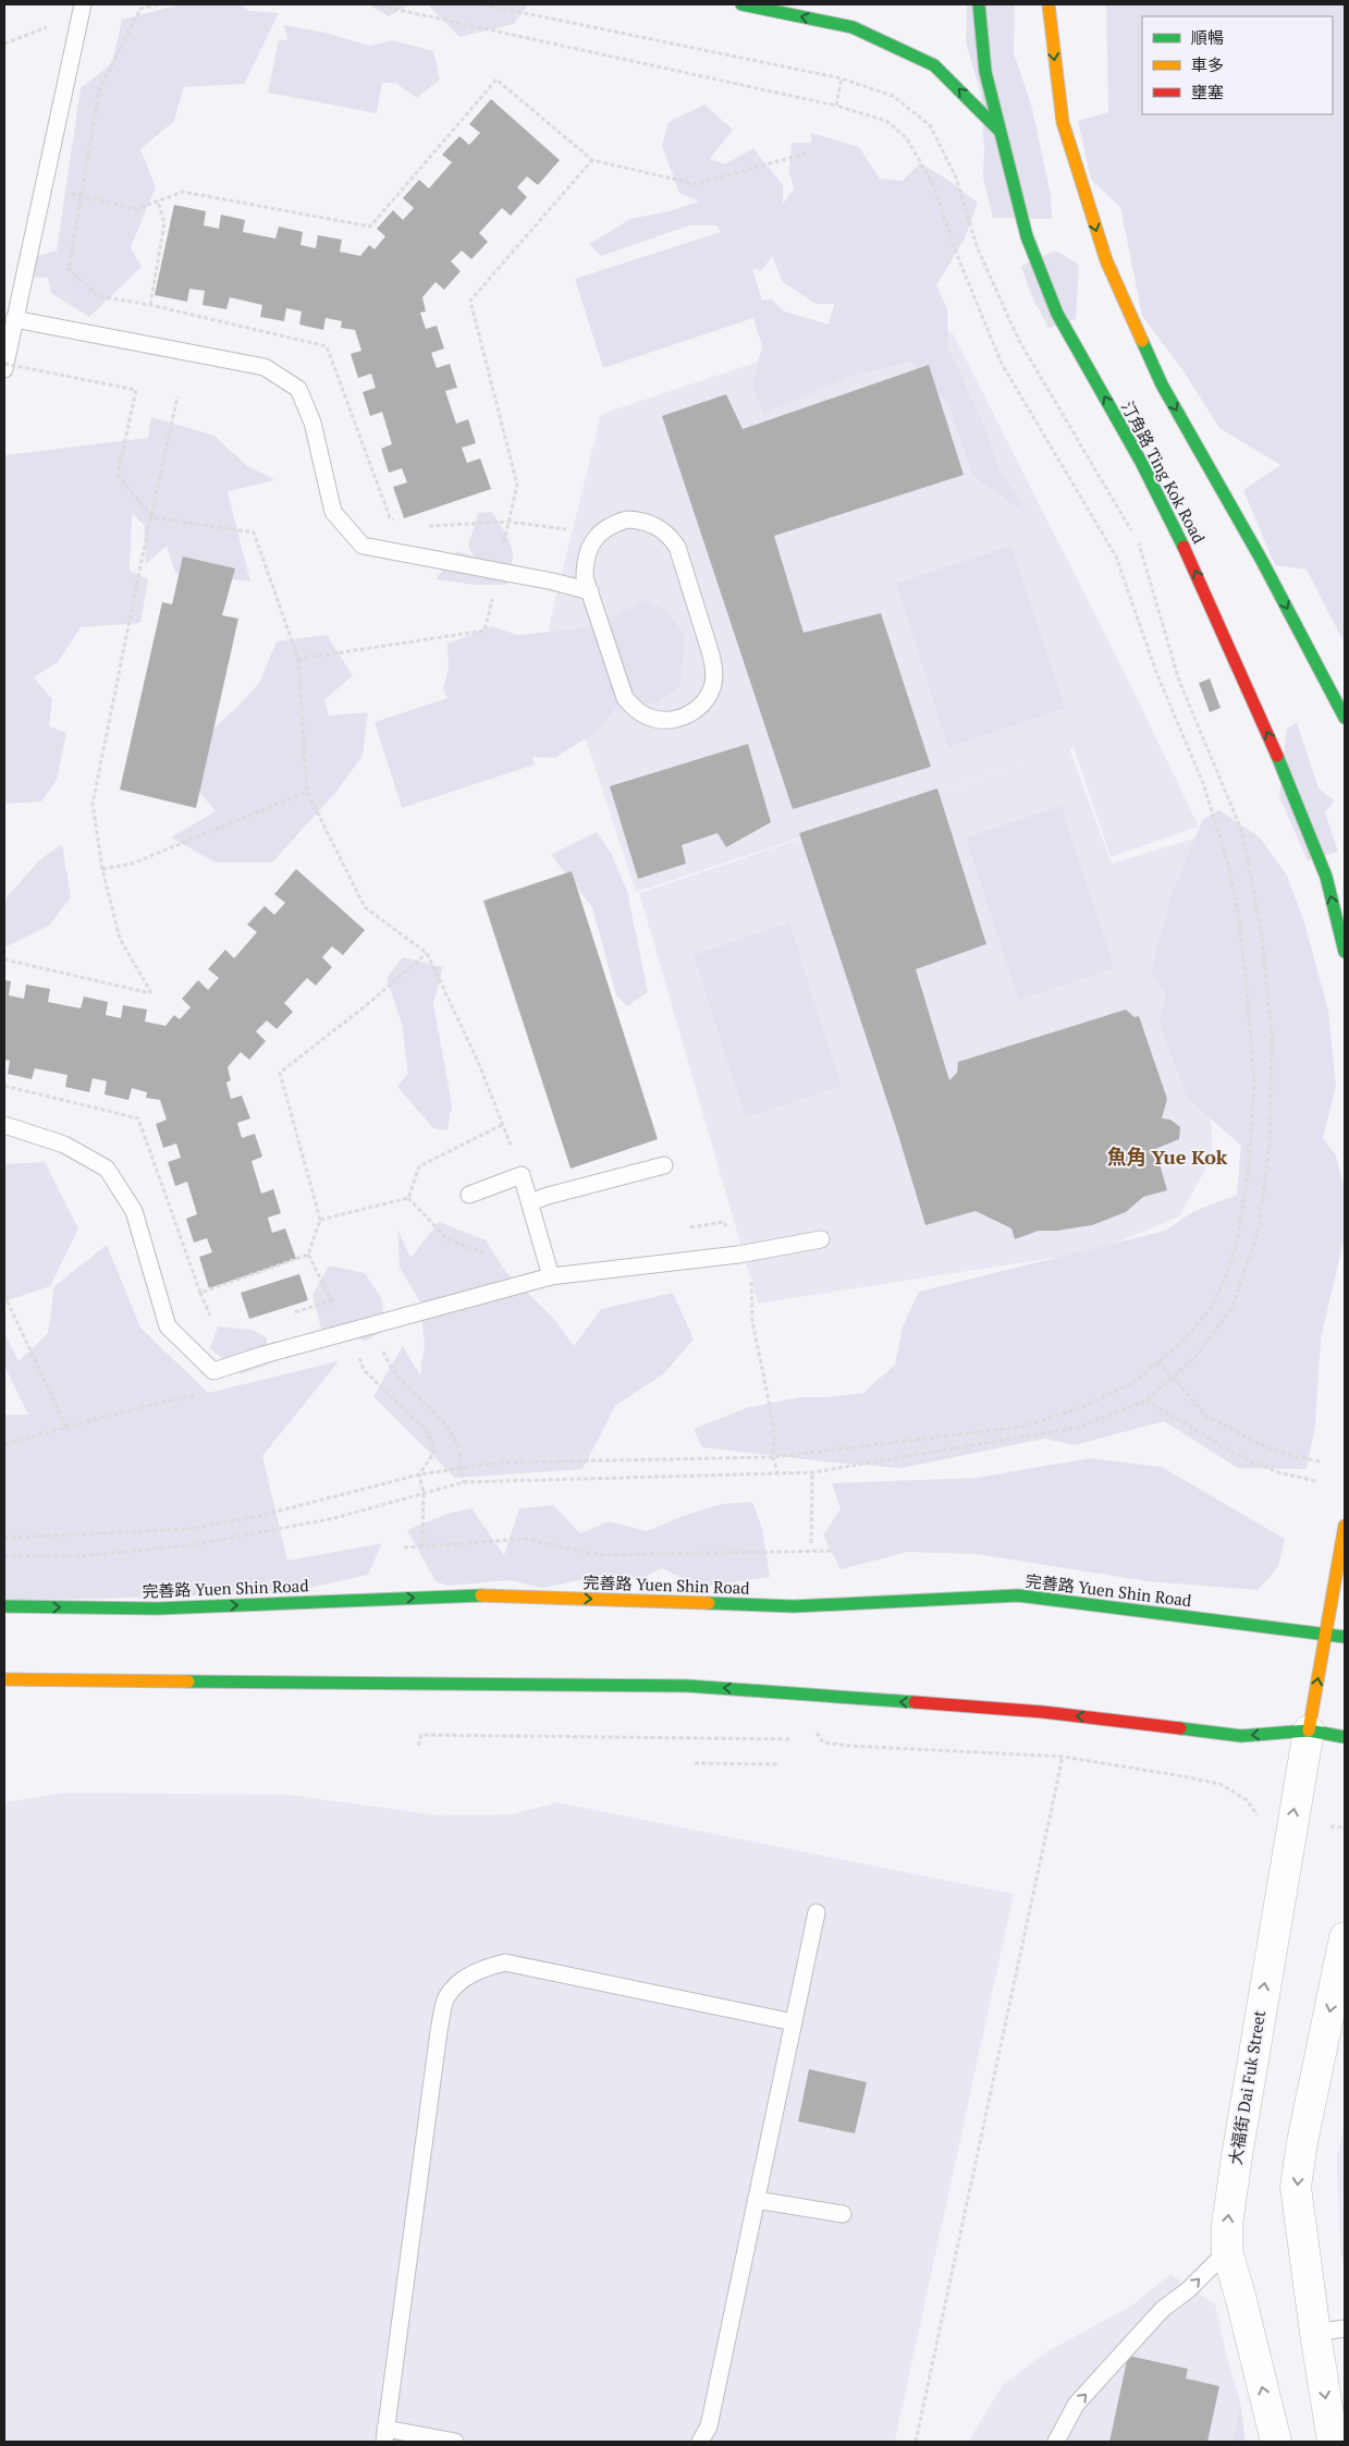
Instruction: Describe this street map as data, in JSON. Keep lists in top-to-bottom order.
{
  "streets": {
    "main road": ["汀角路 Ting Kok Road", "完善路 Yuen Shin Road"],
    "street": ["大福街 Dai Fuk Street"]
  },
  "districts": ["魚角 Yue Kok"],
  "legend": ["順暢", "車多", "壅塞"]
}
